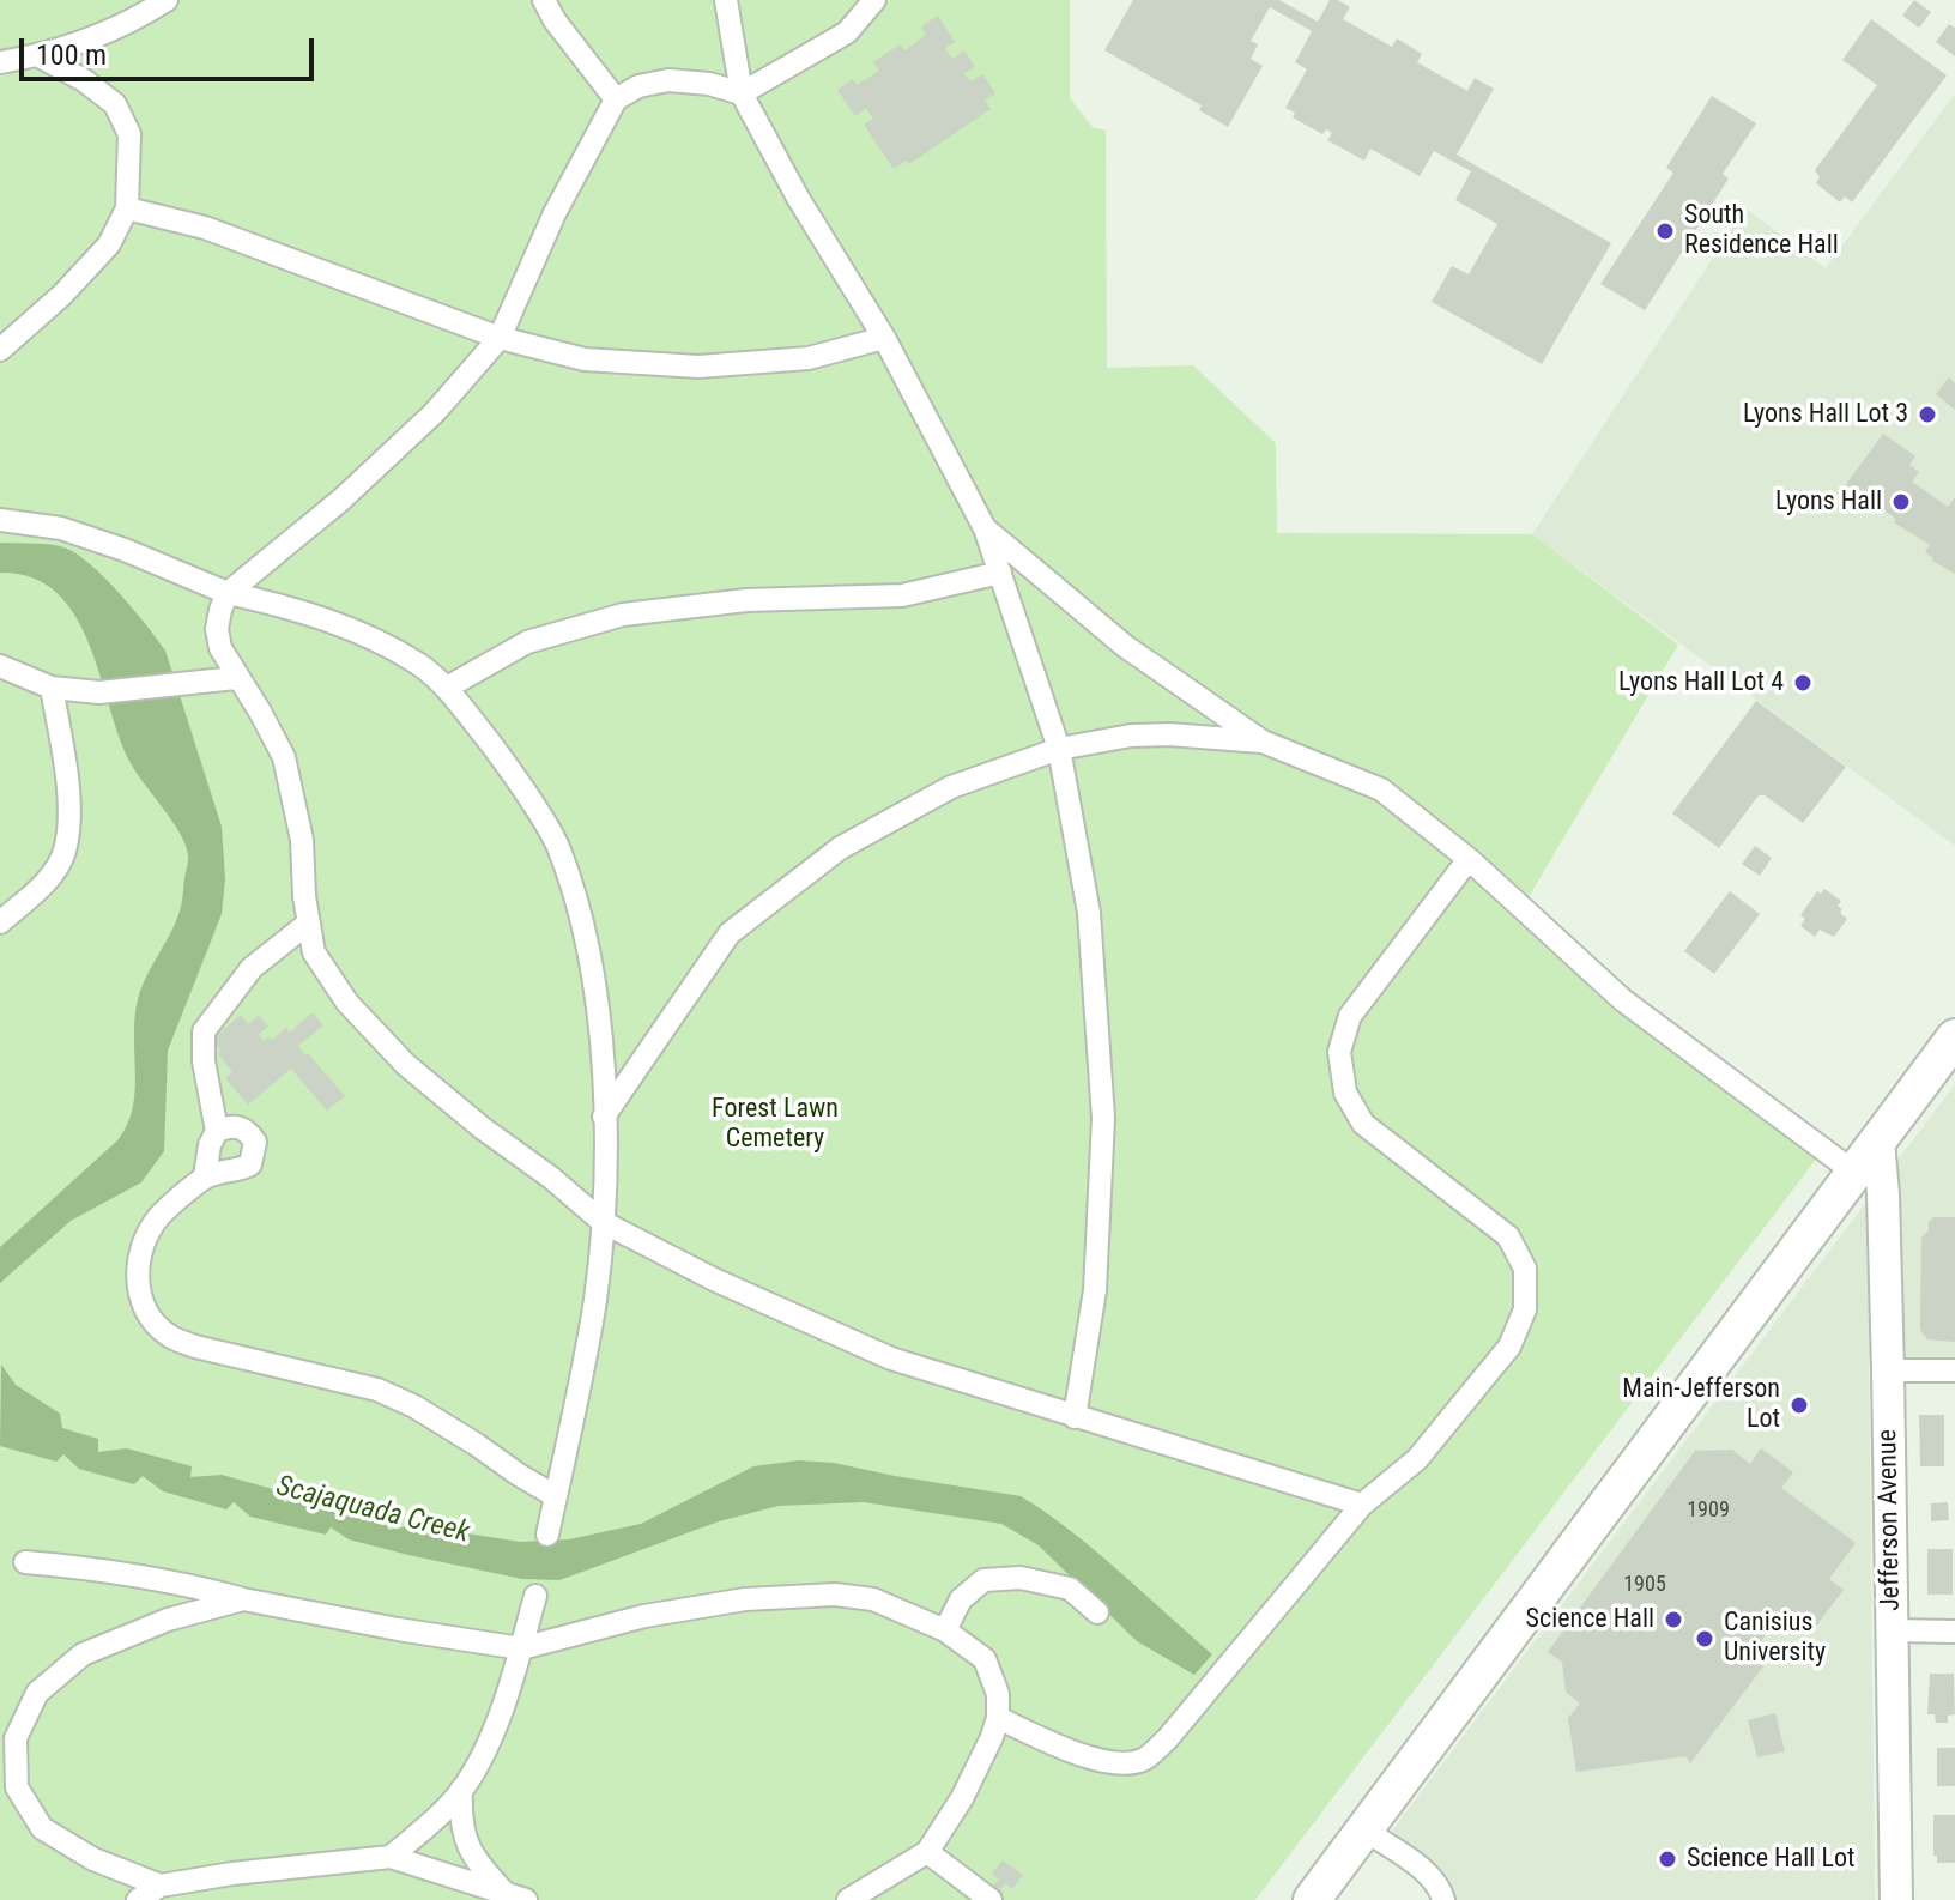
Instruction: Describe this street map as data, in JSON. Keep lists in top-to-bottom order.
{
  "streets": {
    "street": ["Jefferson Avenue"]
  },
  "water": ["Scajaquada Creek"],
  "parks": ["Forest Lawn Cemetery"],
  "places": [
    "South Residence Hall",
    "Lyons Hall Lot 3",
    "Lyons Hall",
    "Lyons Hall Lot 4",
    "Main-Jefferson Lot",
    "Science Hall",
    "Canisius University",
    "Science Hall Lot"
  ],
  "house_numbers": ["1909", "1905"],
  "scale_bar": "100 m"
}
